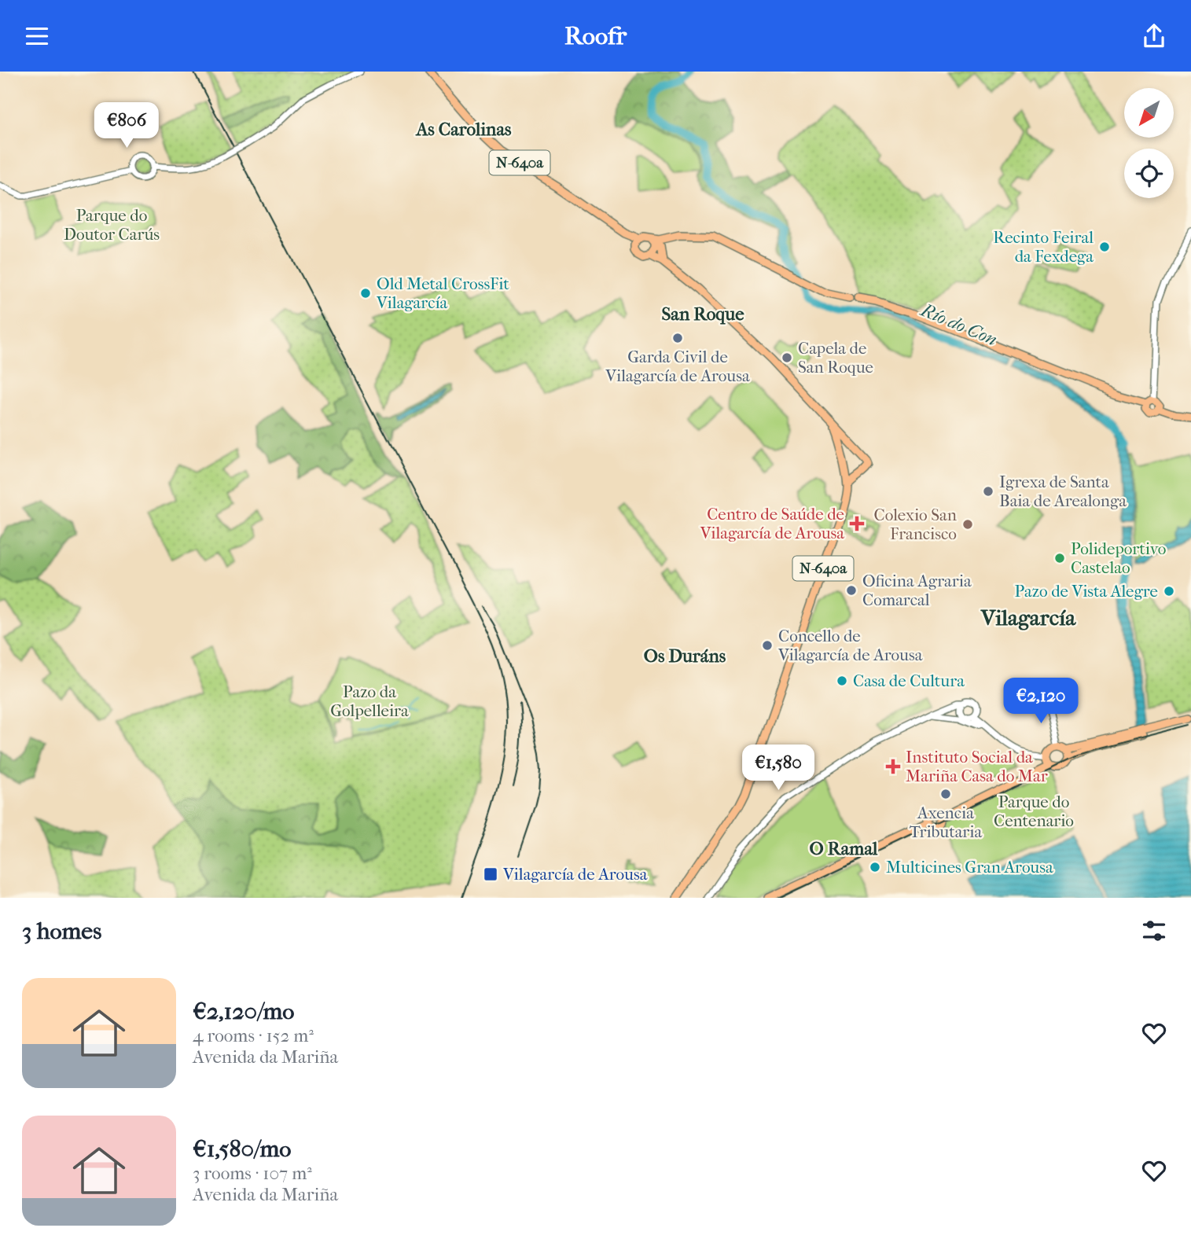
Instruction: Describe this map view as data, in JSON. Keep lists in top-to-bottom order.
{
  "streets": {
    "main road": ["N-640a"]
  },
  "districts": [
    "As Carolinas",
    "San Roque",
    "Vilagarcía",
    "Os Duráns",
    "O Ramal"
  ],
  "water": ["Río do Con"],
  "parks": ["Parque do Doutor Carús", "Pazo da Golpelleira", "Parque do Centenario"],
  "places": {
    "other": [
      "Recinto Feiral da Fexdega",
      "Old Metal CrossFit Vilagarcía",
      "Garda Civil de Vilagarcía de Arousa",
      "Capela de San Roque",
      "Igrexa de Santa Baia de Arealonga",
      "Colexio San Francisco",
      "Polideportivo Castelao",
      "Oficina Agraria Comarcal",
      "Pazo de Vista Alegre",
      "Concello de Vilagarcía de Arousa",
      "Casa de Cultura",
      "Axencia Tributaria",
      "Multicines Gran Arousa"
    ],
    "health": ["Centro de Saúde de Vilagarcía de Arousa", "Instituto Social da Mariña Casa do Mar"],
    "transit": ["Vilagarcía de Arousa"]
  },
  "north": "bottom left",
  "page": {
    "header": "Roofr",
    "price": ["€806", "€2,120", "€1,580"],
    "heading": "3 homes",
    "list": [
      {
        "name": "€2,120/mo",
        "note": "4 rooms · 152 m² · Avenida da Mariña"
      },
      {
        "name": "€1,580/mo",
        "note": "3 rooms · 107 m² · Avenida da Mariña"
      }
    ]
  }
}
